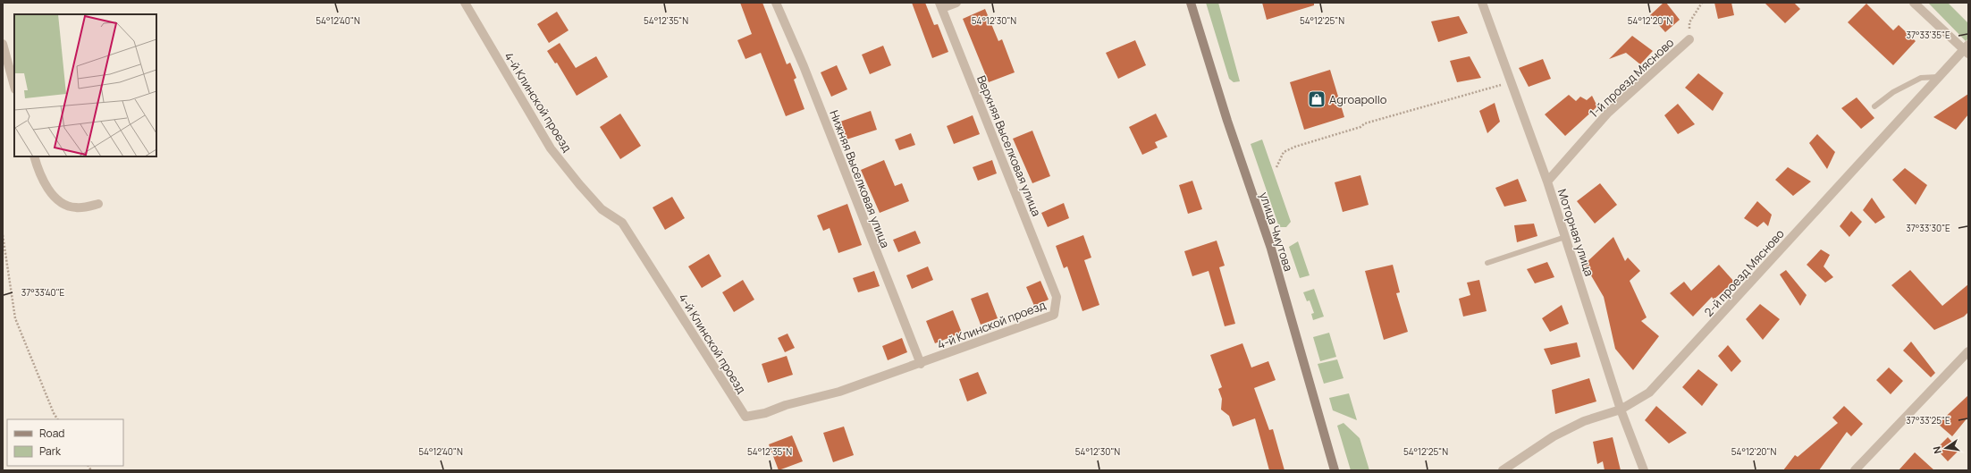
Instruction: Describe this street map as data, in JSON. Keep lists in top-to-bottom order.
{
  "streets": {
    "main road": ["улица Чмутова"],
    "street": [
      "1-й проезд Мясново",
      "4-й Клинской проезд",
      "Верхняя Выселковая улица",
      "Нижняя Выселковая улица",
      "Моторная улица",
      "2-й проезд Мясново"
    ]
  },
  "crossings": [
    ["1-й проезд Мясново", "Моторная улица"],
    ["4-й Клинской проезд", "Верхняя Выселковая улица"],
    ["4-й Клинской проезд", "Нижняя Выселковая улица"],
    ["Моторная улица", "2-й проезд Мясново"]
  ],
  "places": {
    "shop": ["Agroapollo"]
  },
  "legend": ["Road", "Park"],
  "north": "left",
  "coordinates": [
    "54°12'40\"N",
    "54°12'35\"N",
    "54°12'30\"N",
    "54°12'25\"N",
    "54°12'20\"N",
    "37°33'35\"E",
    "37°33'30\"E",
    "37°33'40\"E",
    "37°33'25\"E"
  ]
}
